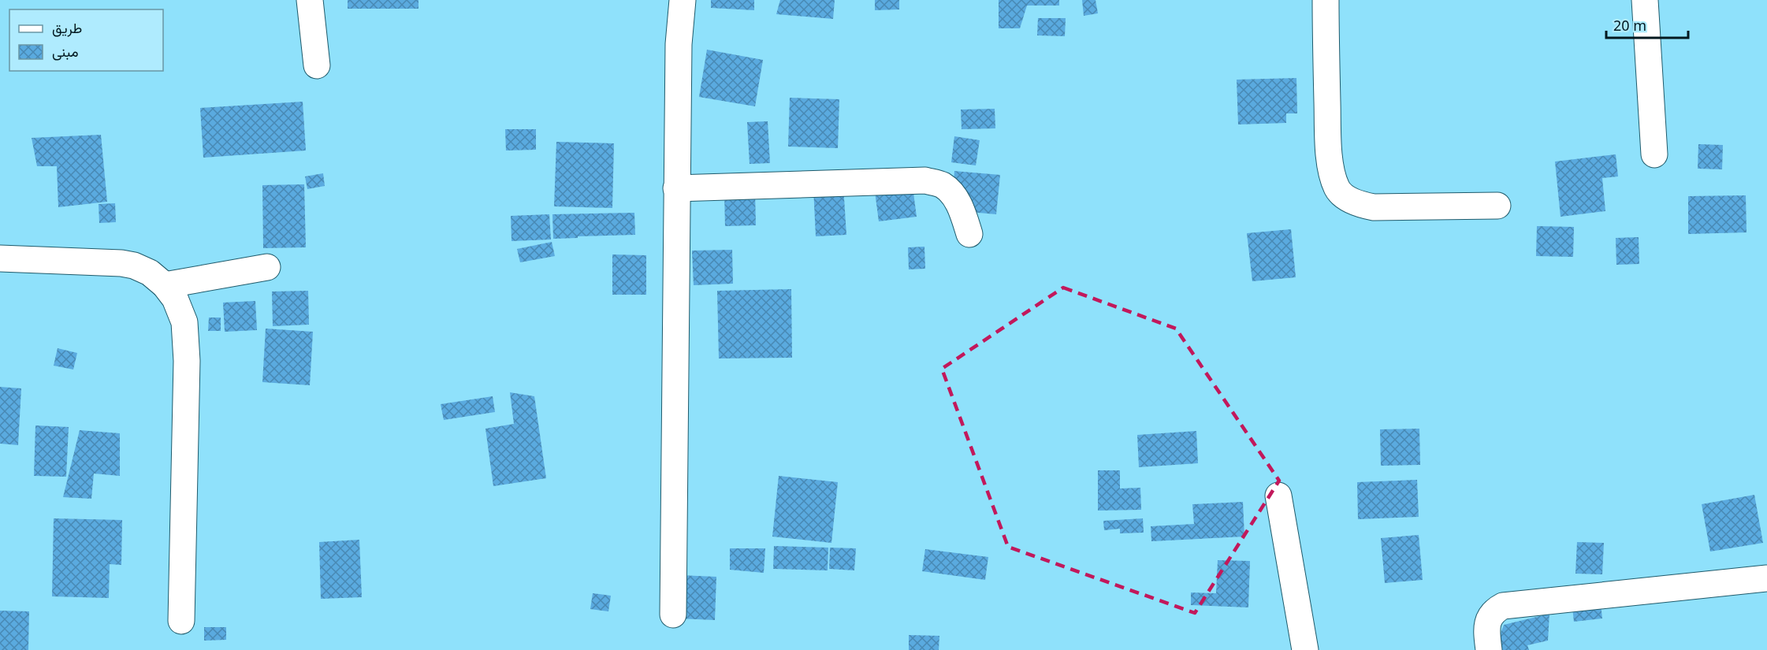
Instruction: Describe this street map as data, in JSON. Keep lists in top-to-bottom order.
{
  "legend": ["طريق", "مبنى"],
  "scale_bar": "20 m"
}
